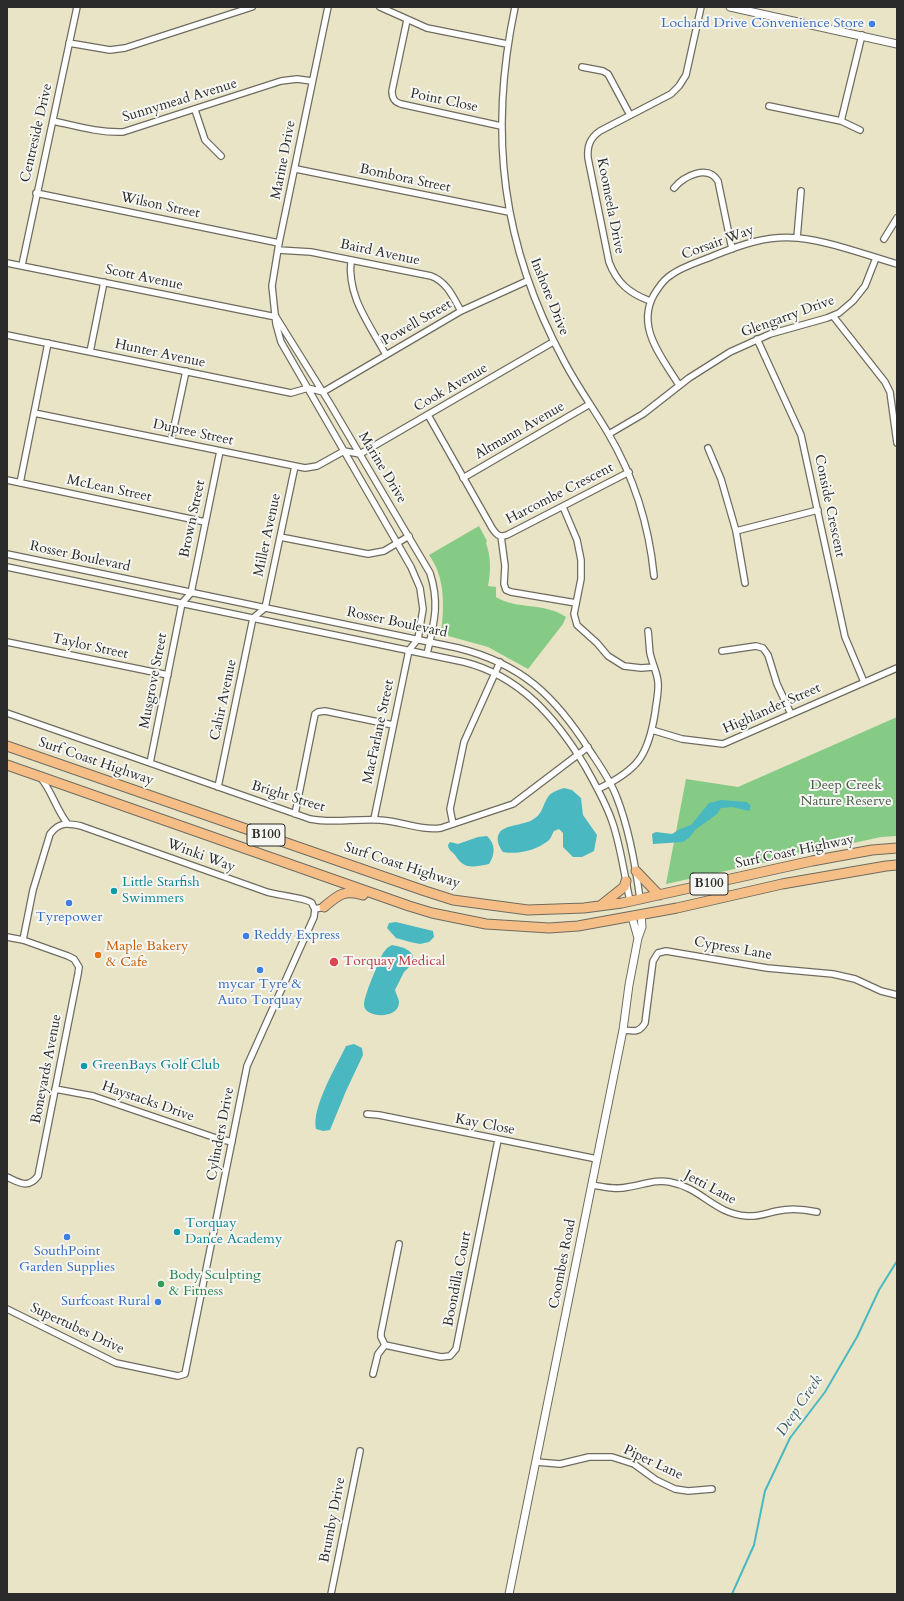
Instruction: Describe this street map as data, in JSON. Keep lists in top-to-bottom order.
{
  "streets": {
    "main road": ["Surf Coast Highway", "B100"],
    "street": [
      "Sunnymead Avenue",
      "Point Close",
      "Centreside Drive",
      "Marine Drive",
      "Bombora Street",
      "Wilson Street",
      "Koomeela Drive",
      "Corsair Way",
      "Baird Avenue",
      "Scott Avenue",
      "Inshore Drive",
      "Glengarry Drive",
      "Powell Street",
      "Hunter Avenue",
      "Cook Avenue",
      "Altmann Avenue",
      "Dupree Street",
      "McLean Street",
      "Harcombe Crescent",
      "Conside Crescent",
      "Brown Street",
      "Miller Avenue",
      "Rosser Boulevard",
      "Taylor Street",
      "Musgrove Street",
      "Cahir Avenue",
      "Highlander Street",
      "MacFarlane Street",
      "Bright Street",
      "Winki Way",
      "Cypress Lane",
      "Boneyards Avenue",
      "Haystacks Drive",
      "Kay Close",
      "Cylinders Drive",
      "Jetti Lane",
      "Coombes Road",
      "Boondilla Court",
      "Supertubes Drive",
      "Piper Lane",
      "Brumby Drive"
    ]
  },
  "crossings": [
    ["Sunnymead Avenue", "Centreside Drive"],
    ["Sunnymead Avenue", "Marine Drive"],
    ["Point Close", "Inshore Drive"],
    ["Centreside Drive", "Wilson Street"],
    ["Centreside Drive", "Scott Avenue"],
    ["Marine Drive", "Bombora Street"],
    ["Marine Drive", "Wilson Street"],
    ["Marine Drive", "Baird Avenue"],
    ["Marine Drive", "Scott Avenue"],
    ["Marine Drive", "Powell Street"],
    ["Marine Drive", "Hunter Avenue"],
    ["Marine Drive", "Cook Avenue"],
    ["Marine Drive", "Dupree Street"],
    ["Marine Drive", "Rosser Boulevard"],
    ["Bombora Street", "Inshore Drive"],
    ["Koomeela Drive", "Corsair Way"],
    ["Corsair Way", "Glengarry Drive"],
    ["Baird Avenue", "Powell Street"],
    ["Inshore Drive", "Glengarry Drive"],
    ["Inshore Drive", "Powell Street"],
    ["Inshore Drive", "Cook Avenue"],
    ["Inshore Drive", "Altmann Avenue"],
    ["Inshore Drive", "Harcombe Crescent"],
    ["Glengarry Drive", "Conside Crescent"],
    ["Cook Avenue", "Harcombe Crescent"],
    ["Altmann Avenue", "Harcombe Crescent"],
    ["Dupree Street", "Brown Street"],
    ["Dupree Street", "Miller Avenue"],
    ["McLean Street", "Brown Street"],
    ["Conside Crescent", "Highlander Street"],
    ["Brown Street", "Rosser Boulevard"],
    ["Miller Avenue", "Rosser Boulevard"],
    ["Rosser Boulevard", "Musgrove Street"],
    ["Rosser Boulevard", "Cahir Avenue"],
    ["Rosser Boulevard", "MacFarlane Street"],
    ["Rosser Boulevard", "Surf Coast Highway"],
    ["Rosser Boulevard", "Bright Street"],
    ["Taylor Street", "Musgrove Street"],
    ["Musgrove Street", "Bright Street"],
    ["Cahir Avenue", "Bright Street"],
    ["MacFarlane Street", "Bright Street"],
    ["Surf Coast Highway", "Coombes Road"],
    ["Winki Way", "Cylinders Drive"],
    ["Cypress Lane", "Coombes Road"],
    ["Boneyards Avenue", "Haystacks Drive"],
    ["Haystacks Drive", "Cylinders Drive"],
    ["Kay Close", "Coombes Road"],
    ["Kay Close", "Boondilla Court"],
    ["Cylinders Drive", "Supertubes Drive"],
    ["Jetti Lane", "Coombes Road"],
    ["Coombes Road", "Piper Lane"]
  ],
  "water": ["Deep Creek"],
  "parks": ["Deep Creek Nature Reserve"],
  "places": [
    "Lochard Drive Convenience Store",
    "Little Starfish Swimmers",
    "Tyrepower",
    "Reddy Express",
    "Maple Bakery & Cafe",
    "Torquay Medical",
    "mycar Tyre & Auto Torquay",
    "GreenBays Golf Club",
    "Torquay Dance Academy",
    "SouthPoint Garden Supplies",
    "Body Sculpting & Fitness",
    "Surfcoast Rural"
  ]
}
